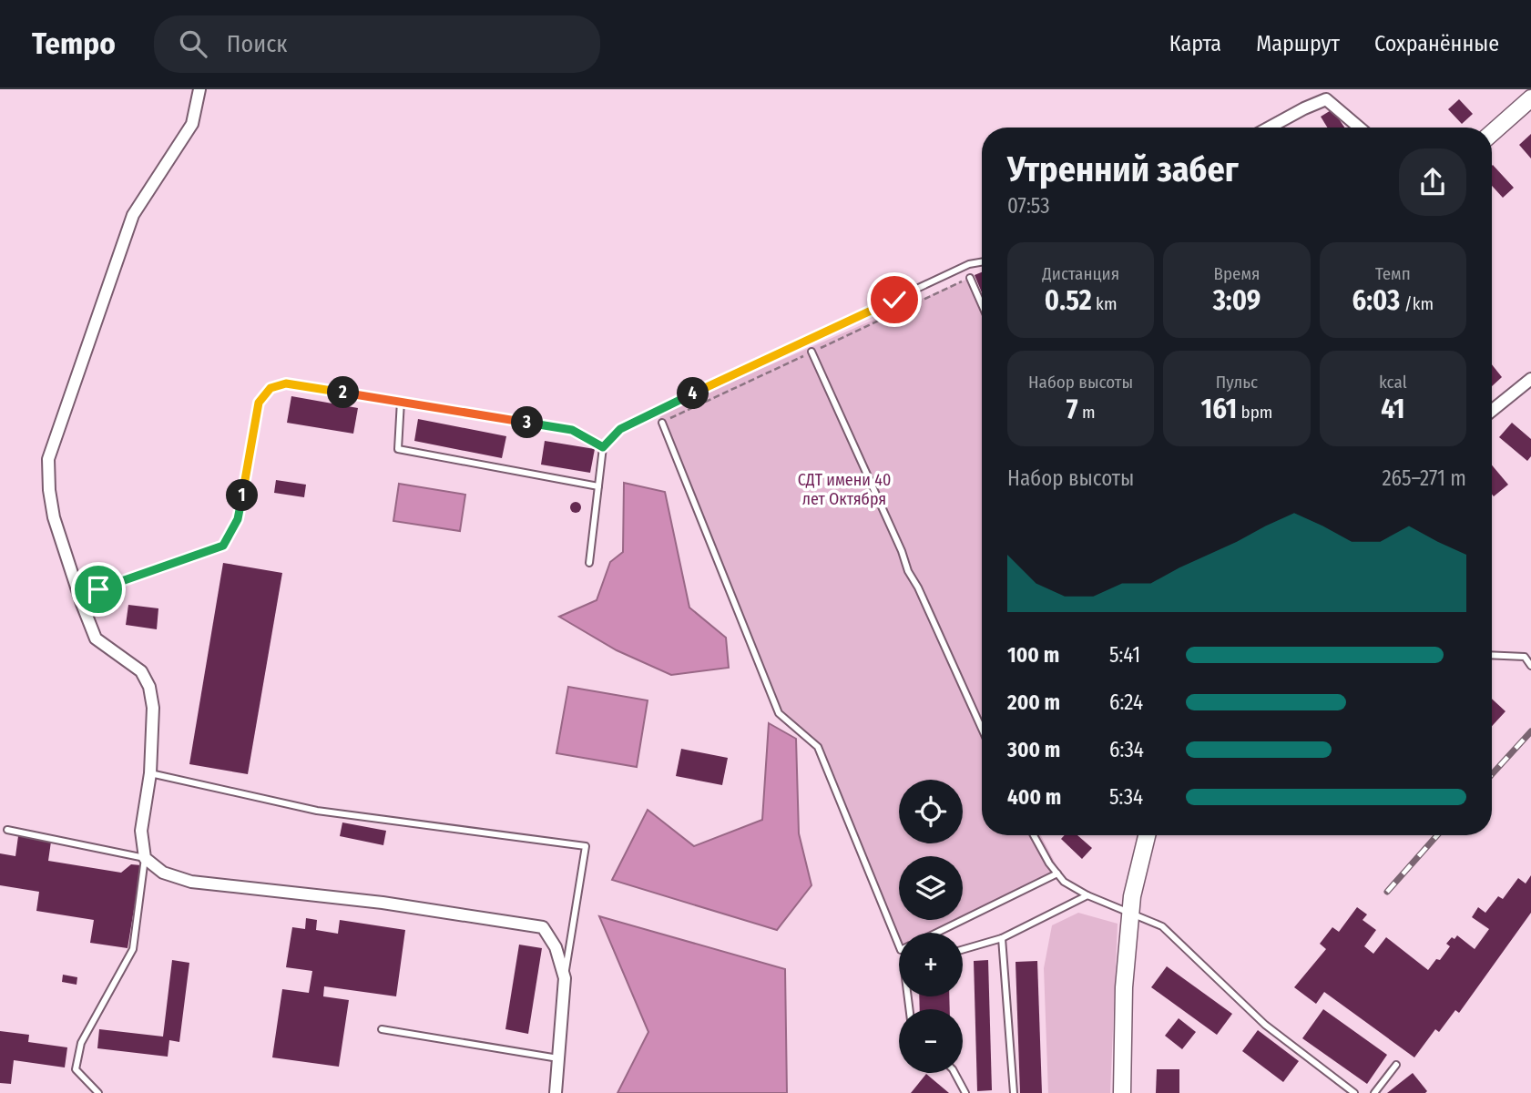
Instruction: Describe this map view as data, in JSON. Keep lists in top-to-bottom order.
{
  "parks": ["СДТ имени 40 лет Октября"],
  "page": {
    "header": "Tempo",
    "search": "Поиск",
    "nav": ["Карта", "Маршрут", "Сохранённые"],
    "heading": ["Утренний забег", "07:53"],
    "stats": [
      ["Дистанция", "0.52 km"],
      ["Время", "3:09"],
      ["Темп", "6:03 /km"],
      ["Набор высоты", "7 m"],
      ["Пульс", "161 bpm"],
      ["kcal", "41"]
    ],
    "pins": [
      "2",
      "4",
      "3",
      "1"
    ],
    "chart": ["Набор высоты", "265–271 m"],
    "list": [
      {
        "name": "100 m",
        "note": "5:41"
      },
      {
        "name": "200 m",
        "note": "6:24"
      },
      {
        "name": "300 m",
        "note": "6:34"
      },
      {
        "name": "400 m",
        "note": "5:34"
      }
    ],
    "map_buttons": ["+", "−"]
  }
}
